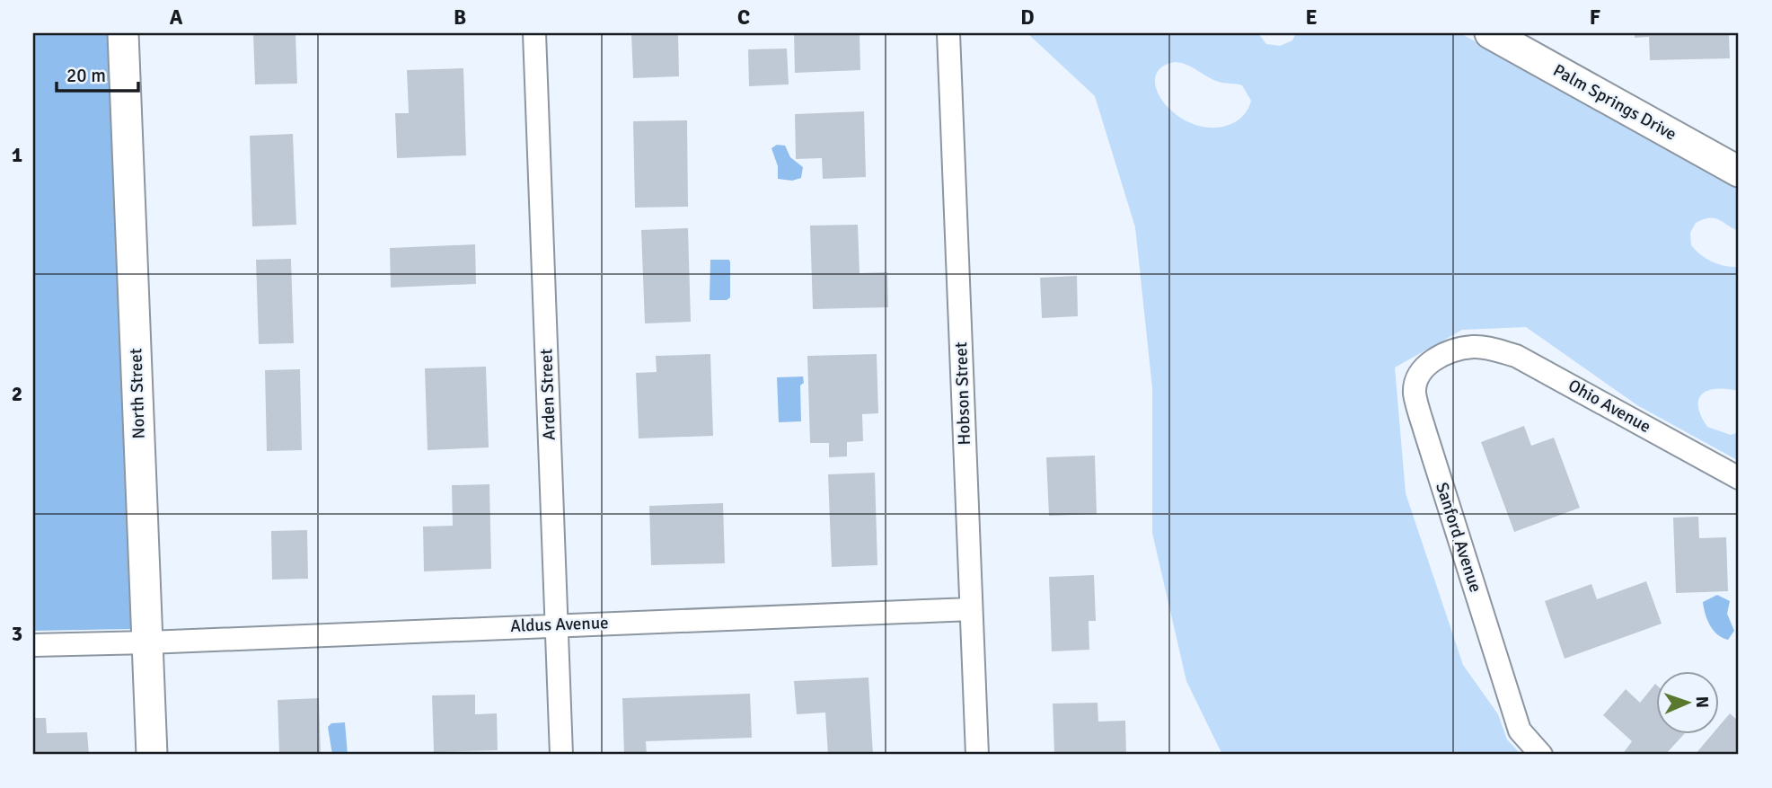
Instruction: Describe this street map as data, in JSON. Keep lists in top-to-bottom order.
{
  "streets": {
    "street": [
      "Palm Springs Drive",
      "North Street",
      "Hobson Street",
      "Arden Street",
      "Ohio Avenue",
      "Sanford Avenue",
      "Aldus Avenue"
    ]
  },
  "crossings": [
    ["North Street", "Aldus Avenue"],
    ["Hobson Street", "Aldus Avenue"],
    ["Arden Street", "Aldus Avenue"],
    ["Ohio Avenue", "Sanford Avenue"]
  ],
  "scale_bar": "20 m",
  "north": "right",
  "grid": {
    "columns": [
      "A",
      "B",
      "C",
      "D",
      "E",
      "F"
    ],
    "rows": ["1", "2", "3"]
  }
}
